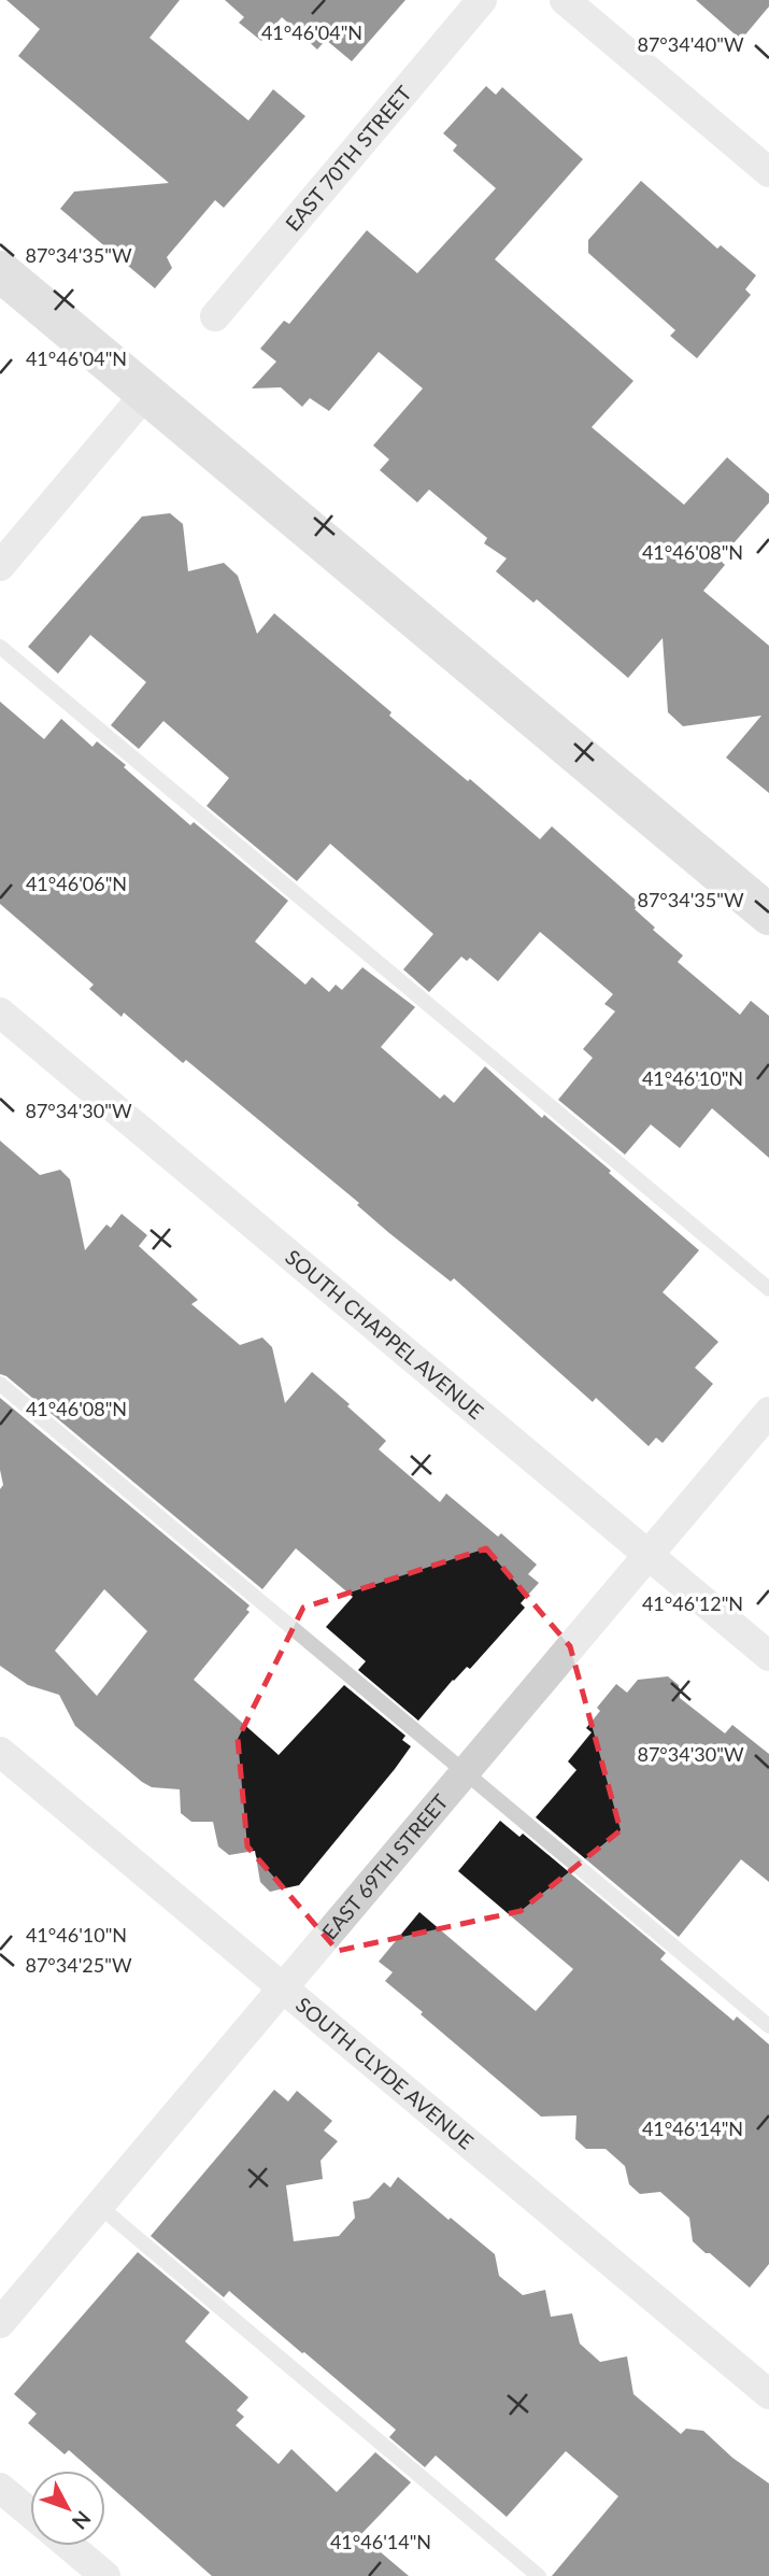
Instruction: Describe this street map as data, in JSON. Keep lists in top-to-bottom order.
{
  "streets": {
    "street": [
      "EAST 70TH STREET",
      "SOUTH CHAPPEL AVENUE",
      "EAST 69TH STREET",
      "SOUTH CLYDE AVENUE"
    ]
  },
  "crossings": [
    ["SOUTH CHAPPEL AVENUE", "EAST 69TH STREET"],
    ["EAST 69TH STREET", "SOUTH CLYDE AVENUE"]
  ],
  "north": "bottom right",
  "coordinates": [
    "41°46'04\"N",
    "87°34'40\"W",
    "87°34'35\"W",
    "41°46'08\"N",
    "41°46'06\"N",
    "41°46'10\"N",
    "87°34'30\"W",
    "41°46'12\"N",
    "87°34'25\"W",
    "41°46'14\"N"
  ]
}
